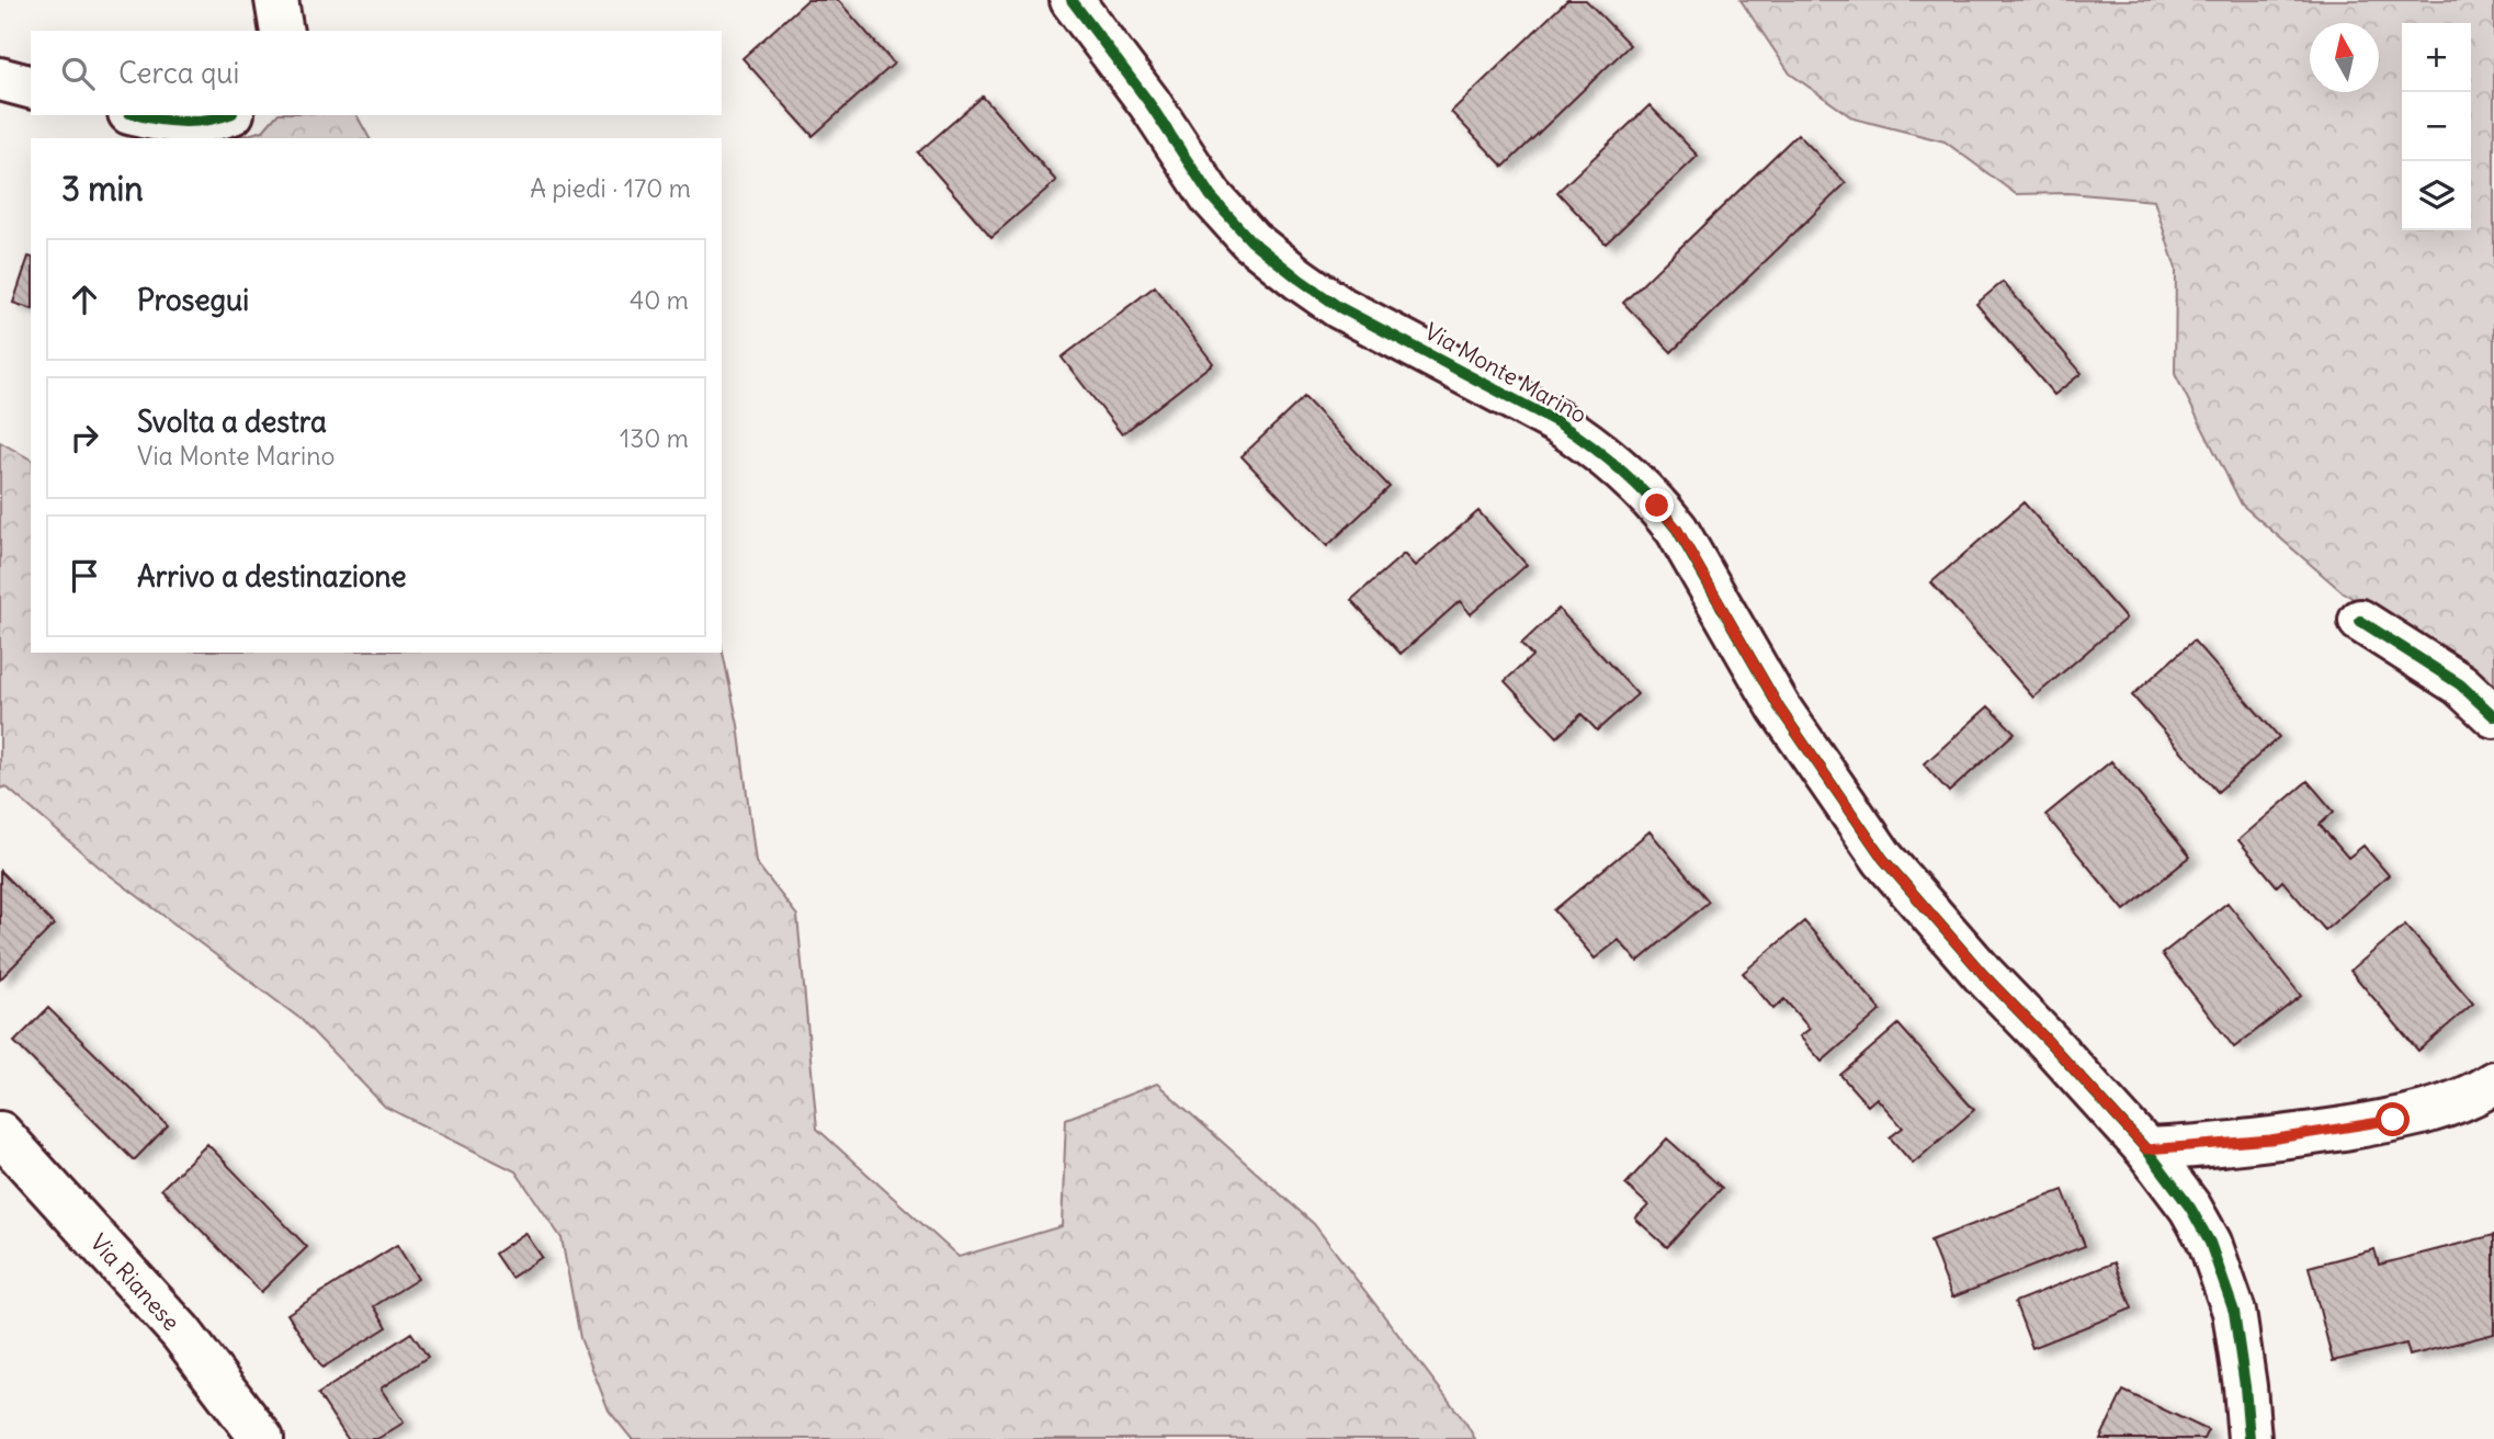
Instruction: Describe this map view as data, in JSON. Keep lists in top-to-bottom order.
{
  "streets": {
    "street": ["Via Monte Marino", "Via Rianese"]
  },
  "north": "top",
  "page": {
    "map_buttons": ["+", "−"],
    "search": "Cerca qui",
    "heading": ["3 min", "A piedi · 170 m"],
    "list": [
      ["Prosegui", "40 m"],
      ["Svolta a destra", "Via Monte Marino", "130 m"],
      "Arrivo a destinazione"
    ]
  }
}
